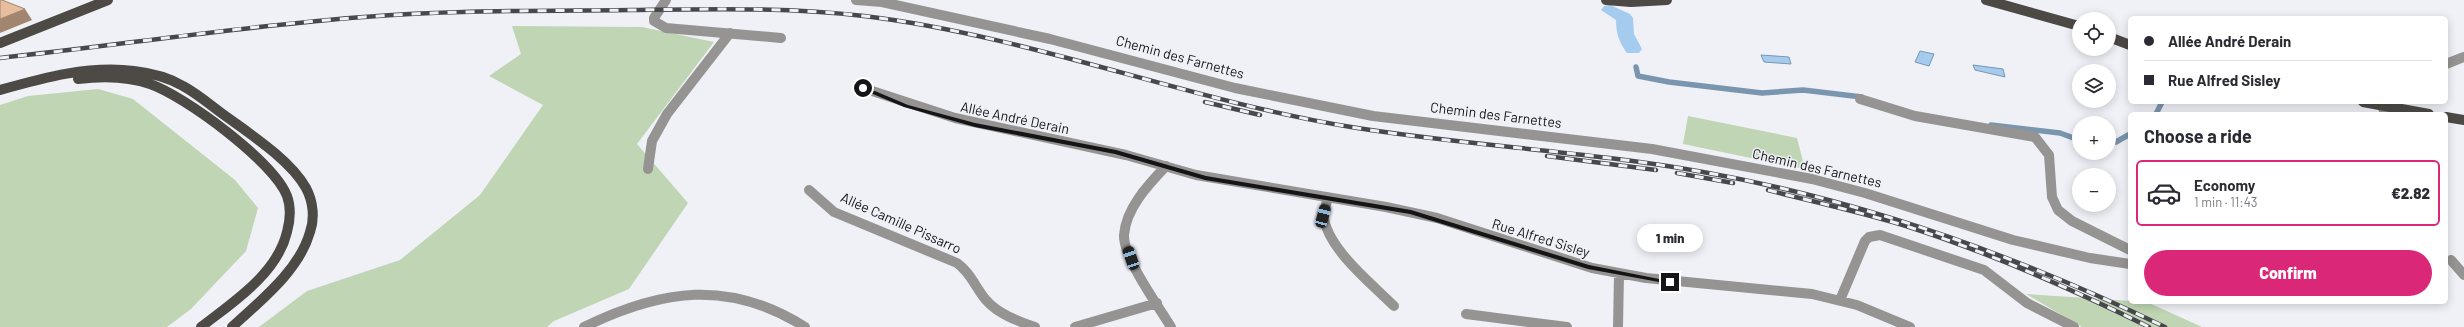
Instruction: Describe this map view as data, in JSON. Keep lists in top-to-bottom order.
{
  "streets": {
    "street": [
      "Chemin des Farnettes",
      "Allée André Derain",
      "Allée Camille Pissarro",
      "Rue Alfred Sisley"
    ]
  },
  "crossings": [
    ["Allée André Derain", "Rue Alfred Sisley"]
  ],
  "page": {
    "map_buttons": ["+", "−"],
    "banner": ["Allée André Derain", "Rue Alfred Sisley"],
    "heading": "Choose a ride",
    "list": [
      {
        "name": "Economy",
        "note": "1 min · 11:43",
        "value": "€2.82"
      }
    ],
    "bubble": "1 min",
    "buttons": "Confirm"
  }
}
